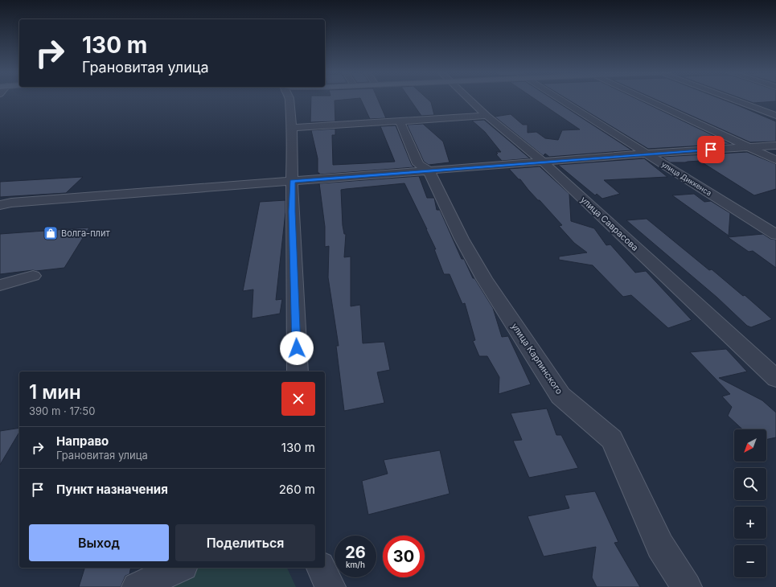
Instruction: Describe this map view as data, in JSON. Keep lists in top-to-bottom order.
{
  "streets": {
    "street": ["улица Диккенса", "улица Саврасова", "улица Карпинского"]
  },
  "places": {
    "shop": ["Волга-плит"]
  },
  "north": "bottom left",
  "page": {
    "turn": ["130 m", "Грановитая улица"],
    "heading": ["1 мин", "390 m · 17:50"],
    "list": [
      {
        "name": "Направо",
        "note": "Грановитая улица",
        "value": "130 m"
      },
      {
        "name": "Пункт назначения",
        "value": "260 m"
      }
    ],
    "map_buttons": ["+", "−"],
    "buttons": ["Выход", "Поделиться"],
    "speed": "26 km/h",
    "limit": "30"
  }
}
